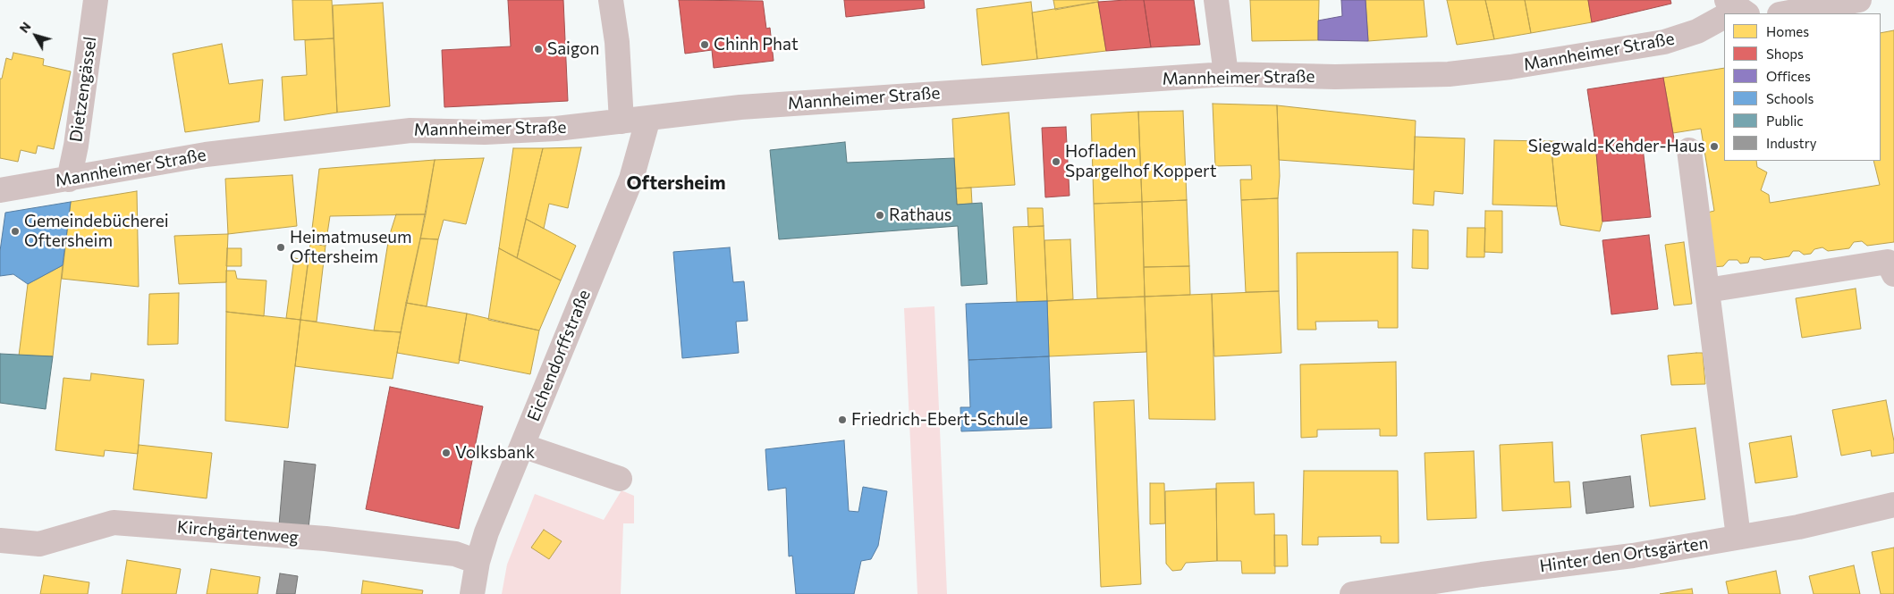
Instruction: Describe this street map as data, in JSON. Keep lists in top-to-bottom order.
{
  "streets": {
    "street": [
      "Mannheimer Straße",
      "Dietzengässel",
      "Eichendorffstraße",
      "Kirchgärtenweg",
      "Hinter den Ortsgärten"
    ]
  },
  "crossings": [
    ["Mannheimer Straße", "Dietzengässel"],
    ["Mannheimer Straße", "Eichendorffstraße"],
    ["Eichendorffstraße", "Kirchgärtenweg"]
  ],
  "districts": ["Oftersheim"],
  "places": [
    "Chinh Phat",
    "Saigon",
    "Siegwald-Kehder-Haus",
    "Hofladen Spargelhof Koppert",
    "Rathaus",
    "Gemeindebücherei Oftersheim",
    "Heimatmuseum Oftersheim",
    "Friedrich-Ebert-Schule",
    "Volksbank"
  ],
  "legend": [
    "Homes",
    "Shops",
    "Offices",
    "Schools",
    "Public",
    "Industry"
  ],
  "north": "top left"
}
